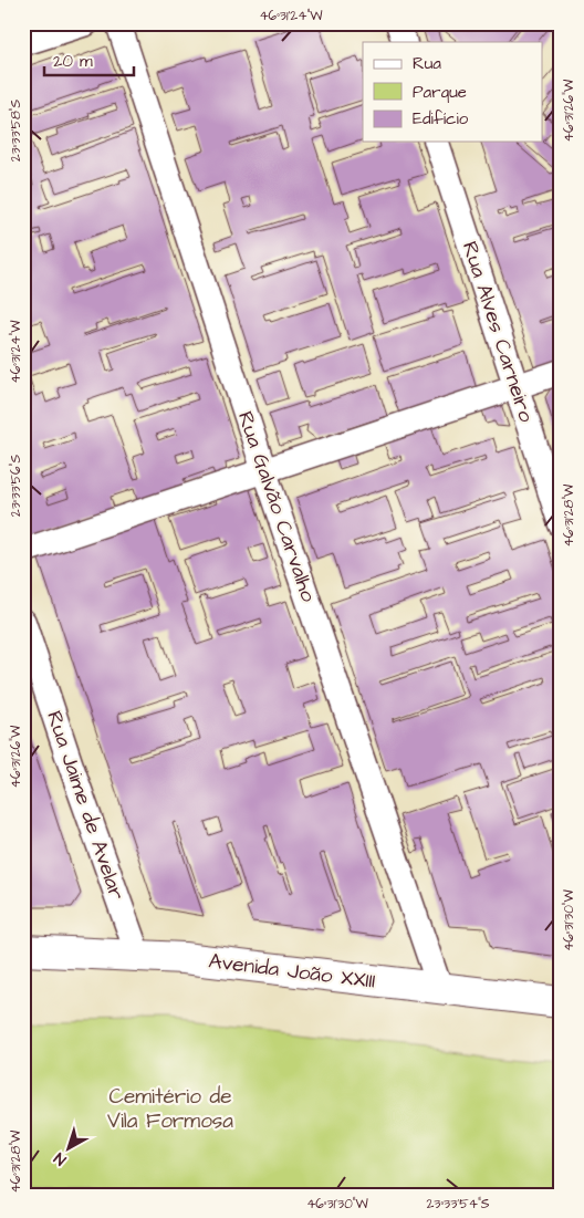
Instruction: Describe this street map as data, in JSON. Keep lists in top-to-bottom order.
{
  "streets": {
    "main road": ["Avenida João XXIII"],
    "street": ["Rua Alves Carneiro", "Rua Galvão Carvalho", "Rua Jaime de Avelar"]
  },
  "crossings": [
    ["Rua Galvão Carvalho", "Avenida João XXIII"],
    ["Rua Jaime de Avelar", "Avenida João XXIII"]
  ],
  "parks": ["Cemitério de Vila Formosa"],
  "legend": ["Rua", "Parque", "Edifício"],
  "scale_bar": "20 m",
  "north": "bottom left",
  "coordinates": [
    "46°31'24\"W",
    "46°31'26\"W",
    "23°33'58\"S",
    "23°33'56\"S",
    "46°31'28\"W",
    "46°31'30\"W",
    "23°33'54\"S"
  ]
}
